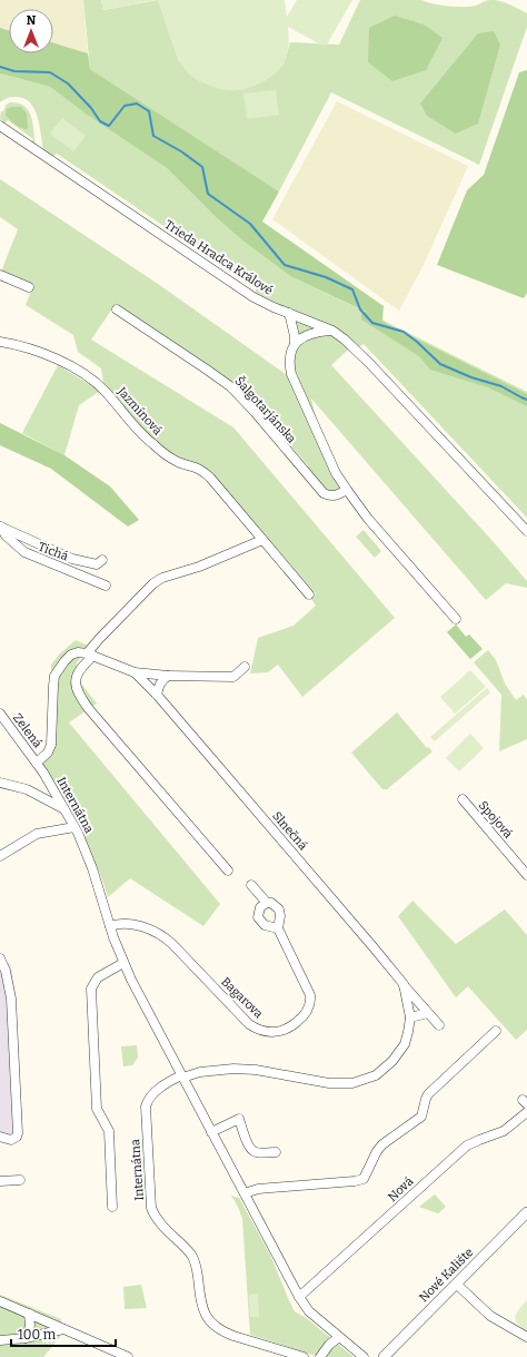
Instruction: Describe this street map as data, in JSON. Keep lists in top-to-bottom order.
{
  "streets": {
    "street": [
      "Trieda Hradca Králové",
      "Šalgotarjánska",
      "Jazmínová",
      "Tichá",
      "Zelená",
      "Internátna",
      "Spojová",
      "Slnečná",
      "Bagarova",
      "Nová",
      "Nové Kalište"
    ]
  },
  "crossings": [
    ["Trieda Hradca Králové", "Šalgotarjánska"],
    ["Zelená", "Internátna"],
    ["Internátna", "Slnečná"],
    ["Internátna", "Bagarova"],
    ["Internátna", "Nová"]
  ],
  "scale_bar": "100 m",
  "north": "top"
}
